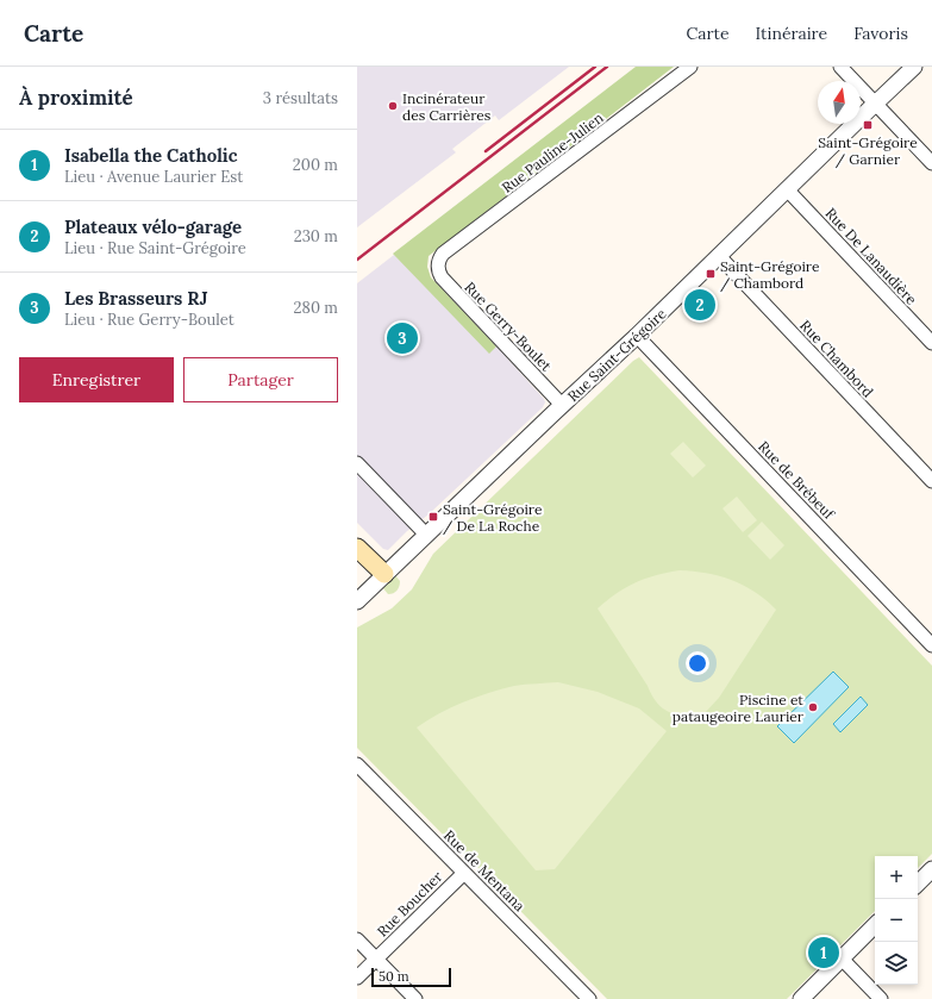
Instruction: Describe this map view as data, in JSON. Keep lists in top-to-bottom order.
{
  "streets": {
    "street": [
      "Rue Pauline-Julien",
      "Rue De Lanaudière",
      "Rue Gerry-Boulet",
      "Rue Saint-Grégoire",
      "Rue Chambord",
      "Rue de Brébeuf",
      "Rue de Mentana",
      "Rue Boucher"
    ]
  },
  "crossings": [
    ["Rue Pauline-Julien", "Rue Gerry-Boulet"],
    ["Rue De Lanaudière", "Rue Saint-Grégoire"],
    ["Rue Gerry-Boulet", "Rue Saint-Grégoire"],
    ["Rue Saint-Grégoire", "Rue Chambord"],
    ["Rue Saint-Grégoire", "Rue de Brébeuf"],
    ["Rue de Mentana", "Rue Boucher"]
  ],
  "places": {
    "other": ["Incinérateur des Carrières", "Piscine et pataugeoire Laurier"],
    "transit": ["Saint-Grégoire / Garnier", "Saint-Grégoire / Chambord", "Saint-Grégoire / De La Roche"]
  },
  "scale_bar": "50 m",
  "north": "top",
  "page": {
    "header": "Carte",
    "nav": ["Carte", "Itinéraire", "Favoris"],
    "heading": ["À proximité", "3 résultats"],
    "list": [
      {
        "mark": "1",
        "name": "Isabella the Catholic",
        "note": "Lieu · Avenue Laurier Est",
        "value": "200 m"
      },
      {
        "mark": "2",
        "name": "Plateaux vélo-garage",
        "note": "Lieu · Rue Saint-Grégoire",
        "value": "230 m"
      },
      {
        "mark": "3",
        "name": "Les Brasseurs RJ",
        "note": "Lieu · Rue Gerry-Boulet",
        "value": "280 m"
      }
    ],
    "pins": ["2", "3", "1"],
    "buttons": ["Enregistrer", "Partager"],
    "map_buttons": ["+", "−"],
    "scale": "50 m"
  }
}
